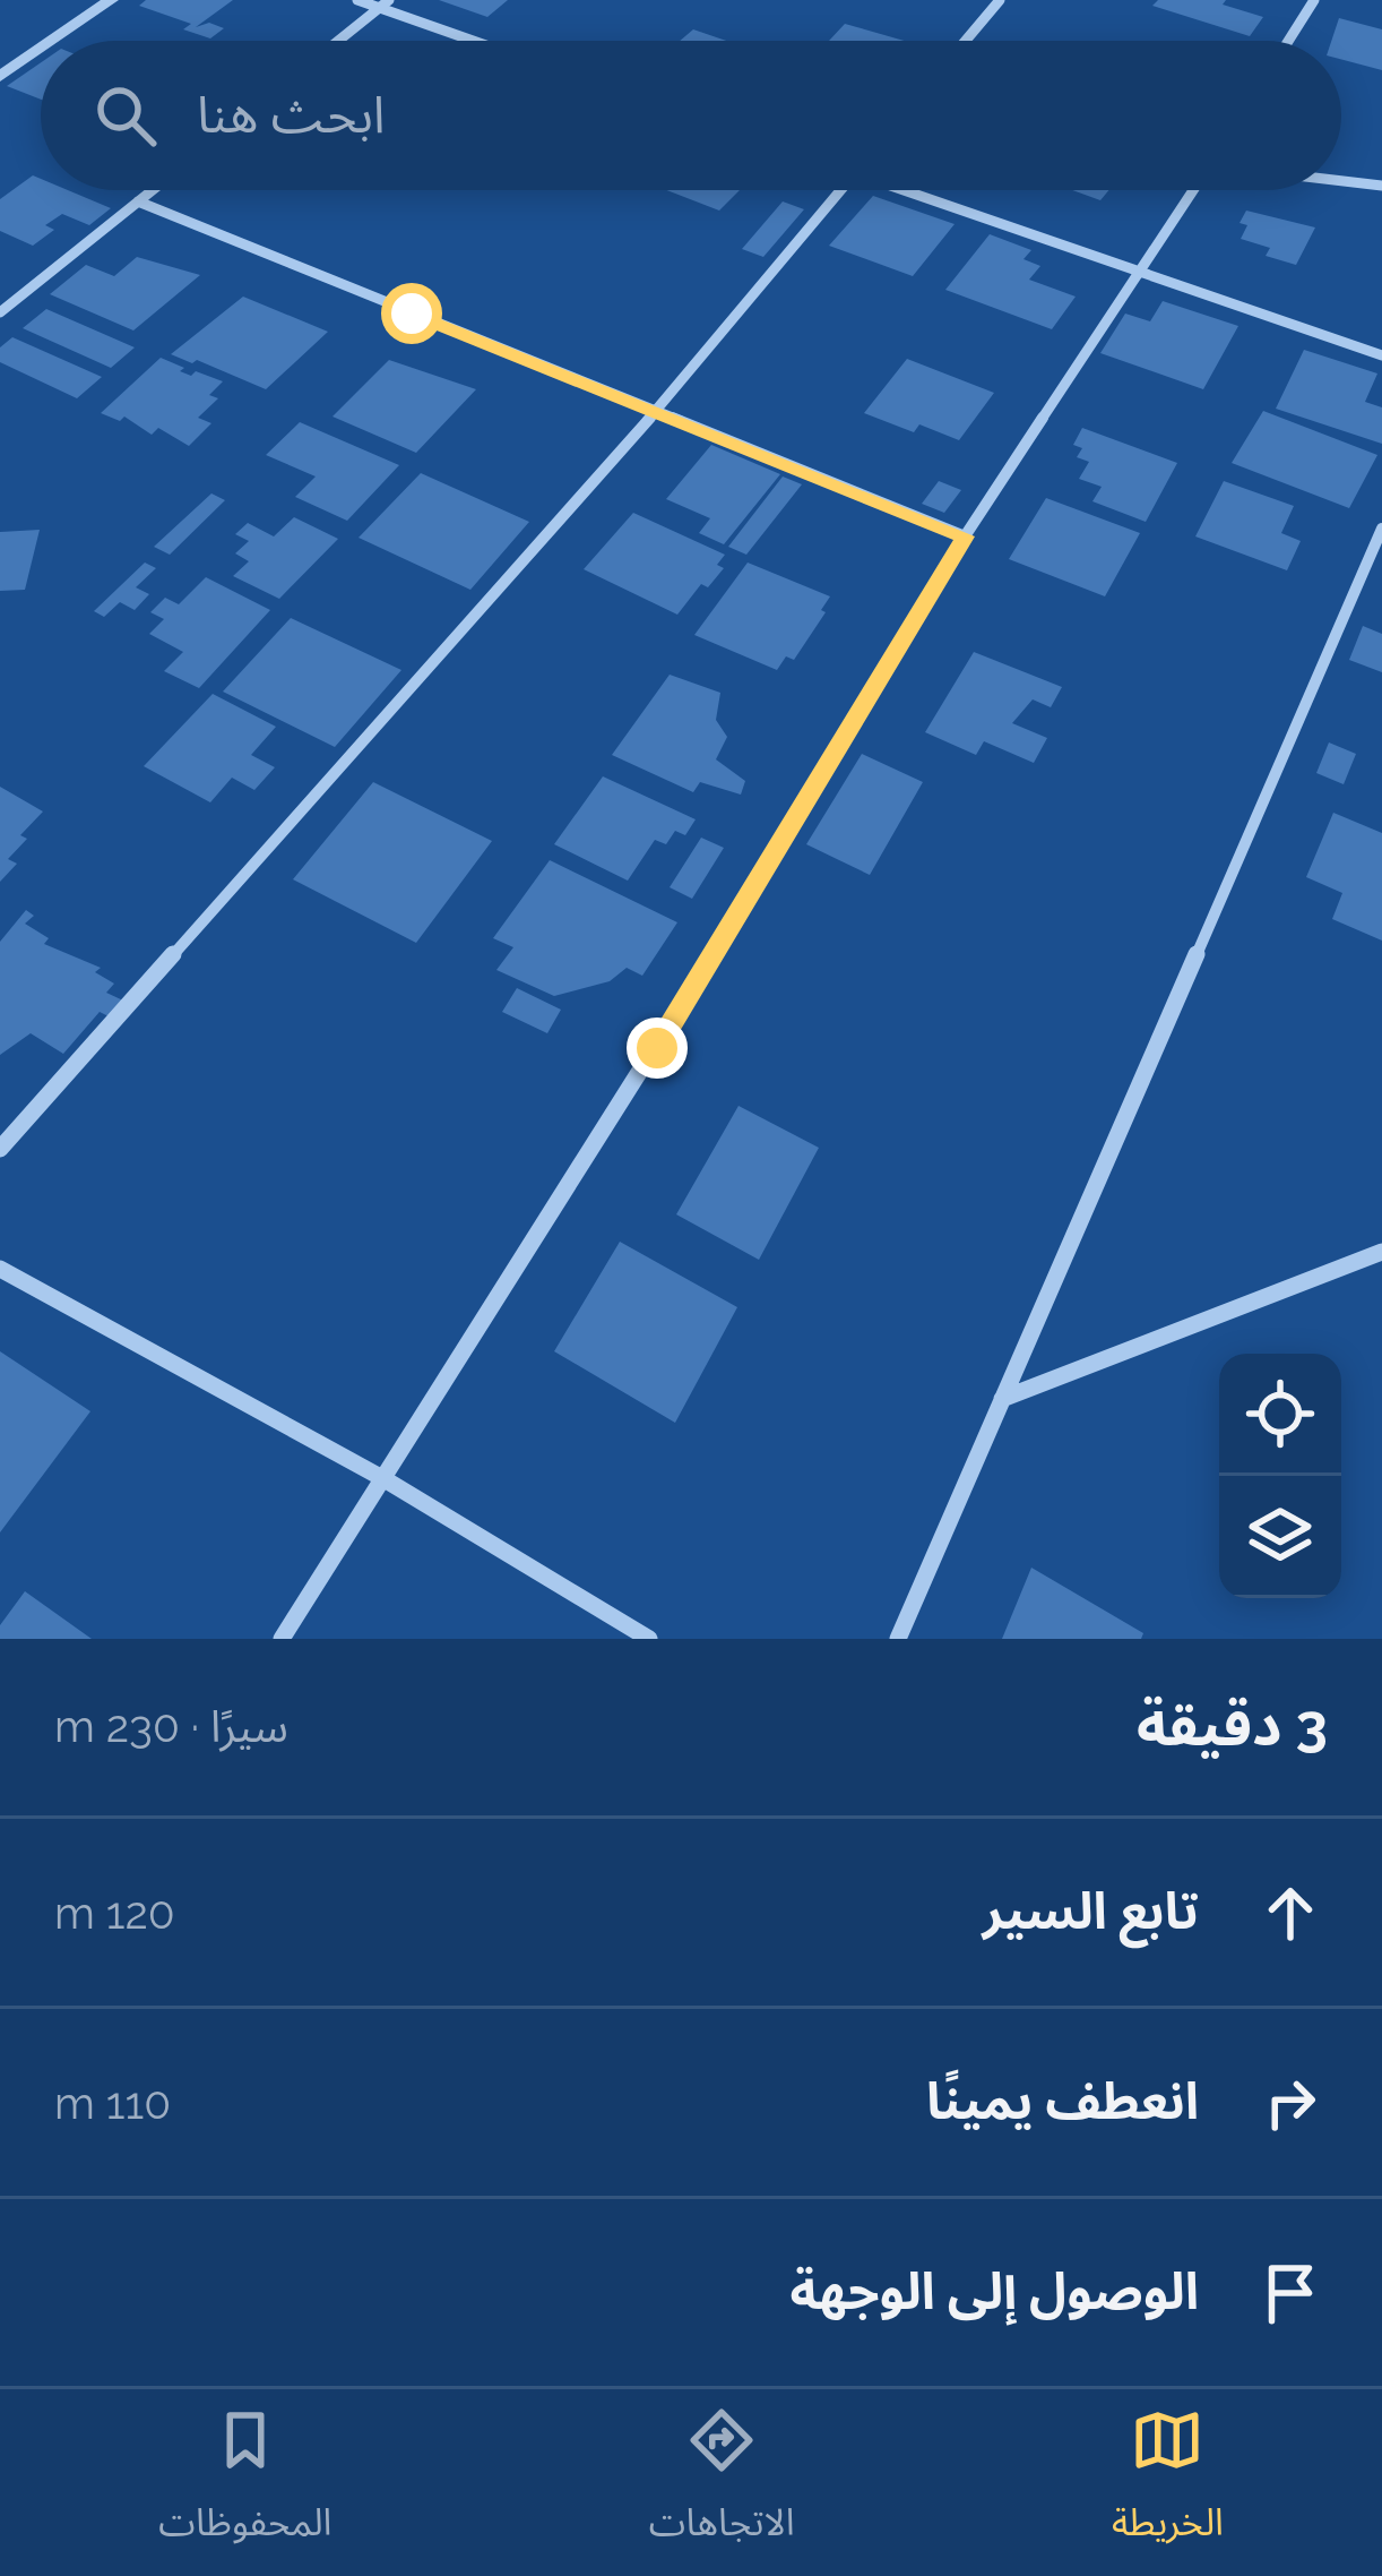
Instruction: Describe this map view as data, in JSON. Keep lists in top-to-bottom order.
{
  "page": {
    "search": "ابحث هنا",
    "heading": ["3 دقيقة", "سيرًا · 230 m"],
    "list": [
      ["تابع السير", "120 m"],
      ["انعطف يمينًا", "110 m"],
      "الوصول إلى الوجهة"
    ],
    "nav": ["الخريطة", "الاتجاهات", "المحفوظات"]
  }
}
